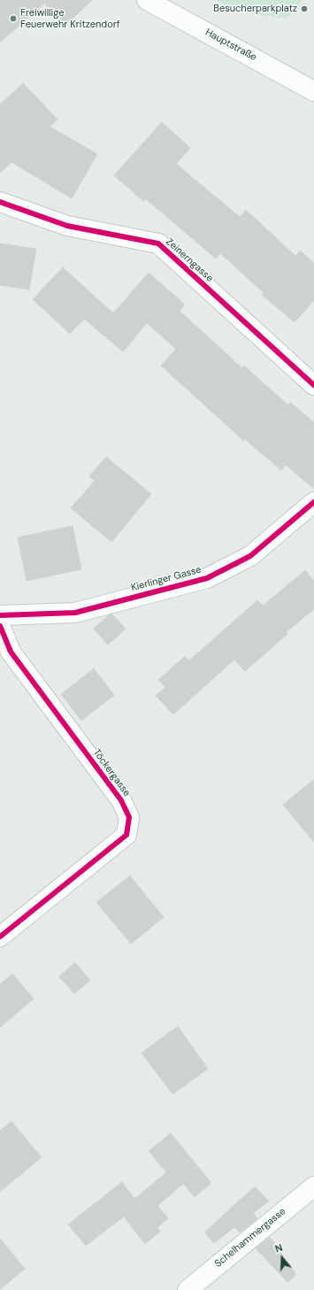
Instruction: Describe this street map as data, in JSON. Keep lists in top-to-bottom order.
{
  "streets": {
    "street": [
      "Hauptstraße",
      "Zeinerngasse",
      "Kierlinger Gasse",
      "Töckergasse",
      "Schelhammergasse"
    ]
  },
  "places": ["Besucherparkplatz", "Freiwillige Feuerwehr Kritzendorf"],
  "north": "top"
}
